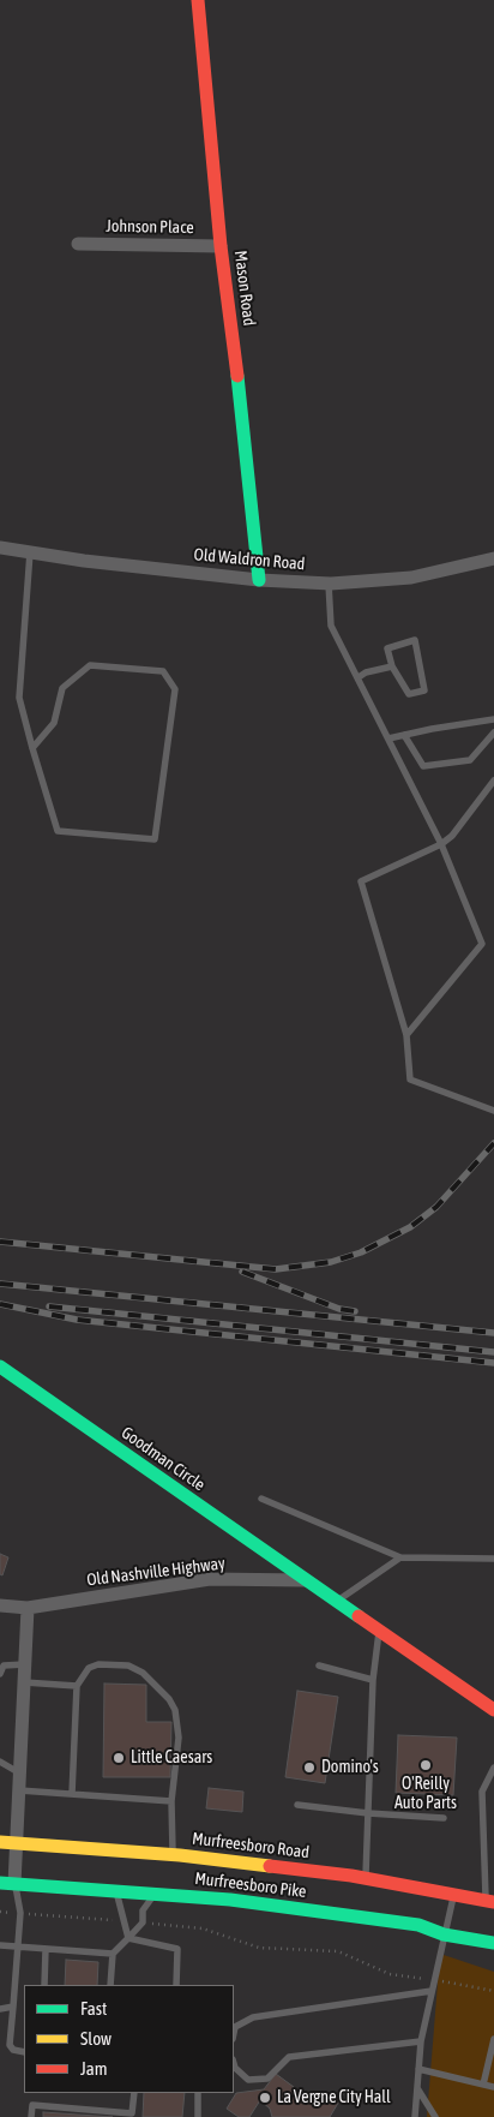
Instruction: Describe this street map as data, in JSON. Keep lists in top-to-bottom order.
{
  "streets": {
    "street": [
      "Johnson Place",
      "Mason Road",
      "Old Waldron Road",
      "Goodman Circle",
      "Old Nashville Highway",
      "Murfreesboro Road",
      "Murfreesboro Pike"
    ]
  },
  "crossings": [
    ["Johnson Place", "Mason Road"],
    ["Mason Road", "Old Waldron Road"],
    ["Goodman Circle", "Old Nashville Highway"]
  ],
  "places": [
    "Little Caesars",
    "O'Reilly Auto Parts",
    "Domino's",
    "La Vergne City Hall"
  ],
  "legend": ["Fast", "Slow", "Jam"]
}
